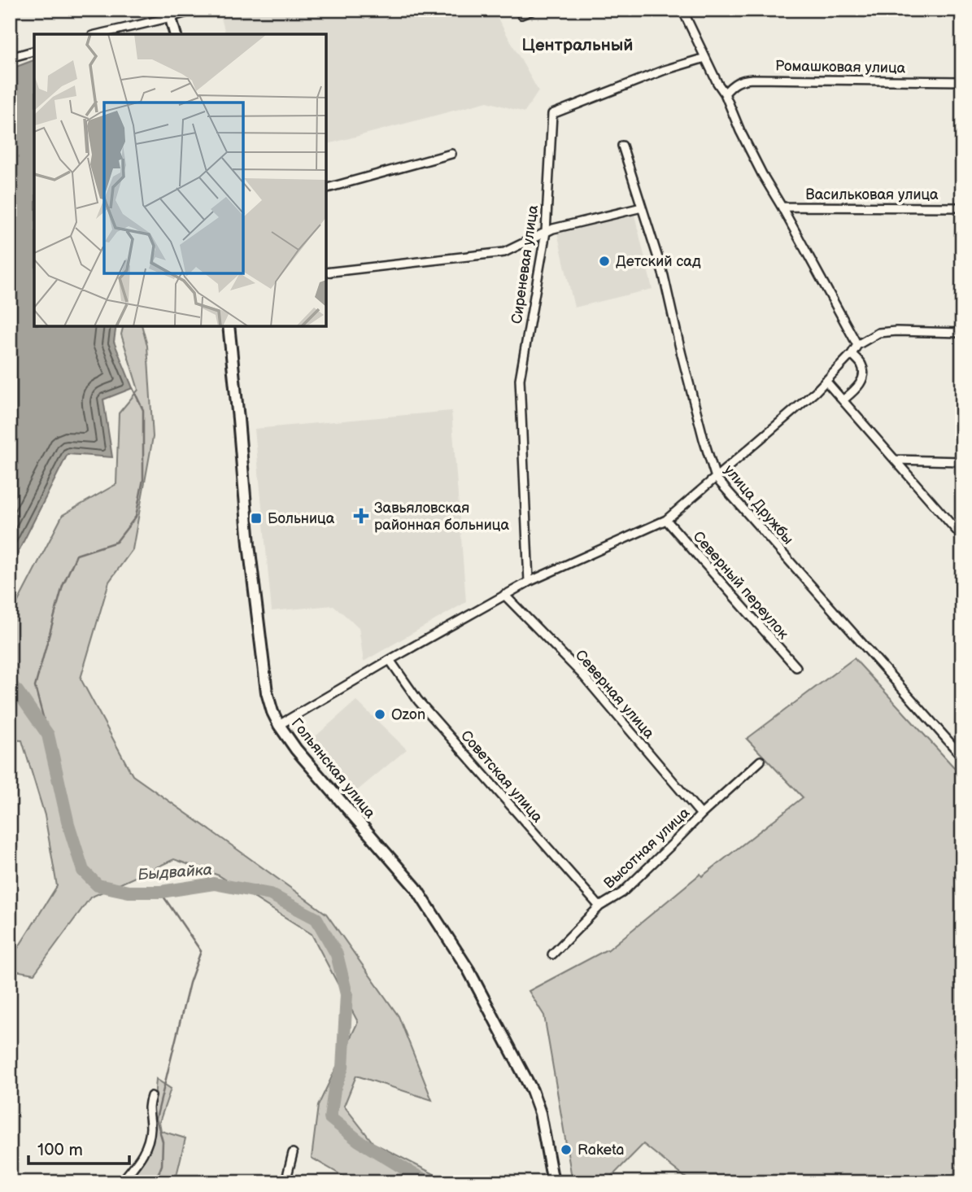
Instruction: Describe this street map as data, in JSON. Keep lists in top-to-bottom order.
{
  "streets": {
    "main road": ["Гольянская улица"],
    "street": [
      "Ромашковая улица",
      "Васильковая улица",
      "Сиреневая улица",
      "улица Дружбы",
      "Северный переулок",
      "Северная улица",
      "Советская улица",
      "Высотная улица"
    ]
  },
  "crossings": [
    ["Северная улица", "Высотная улица"],
    ["Советская улица", "Высотная улица"]
  ],
  "districts": ["Центральный"],
  "water": ["Быдвайка"],
  "places": {
    "other": ["Детский сад", "Ozon", "Raketa"],
    "health": ["Завьяловская районная больница"],
    "transit": ["Больница"]
  },
  "scale_bar": "100 m"
}
